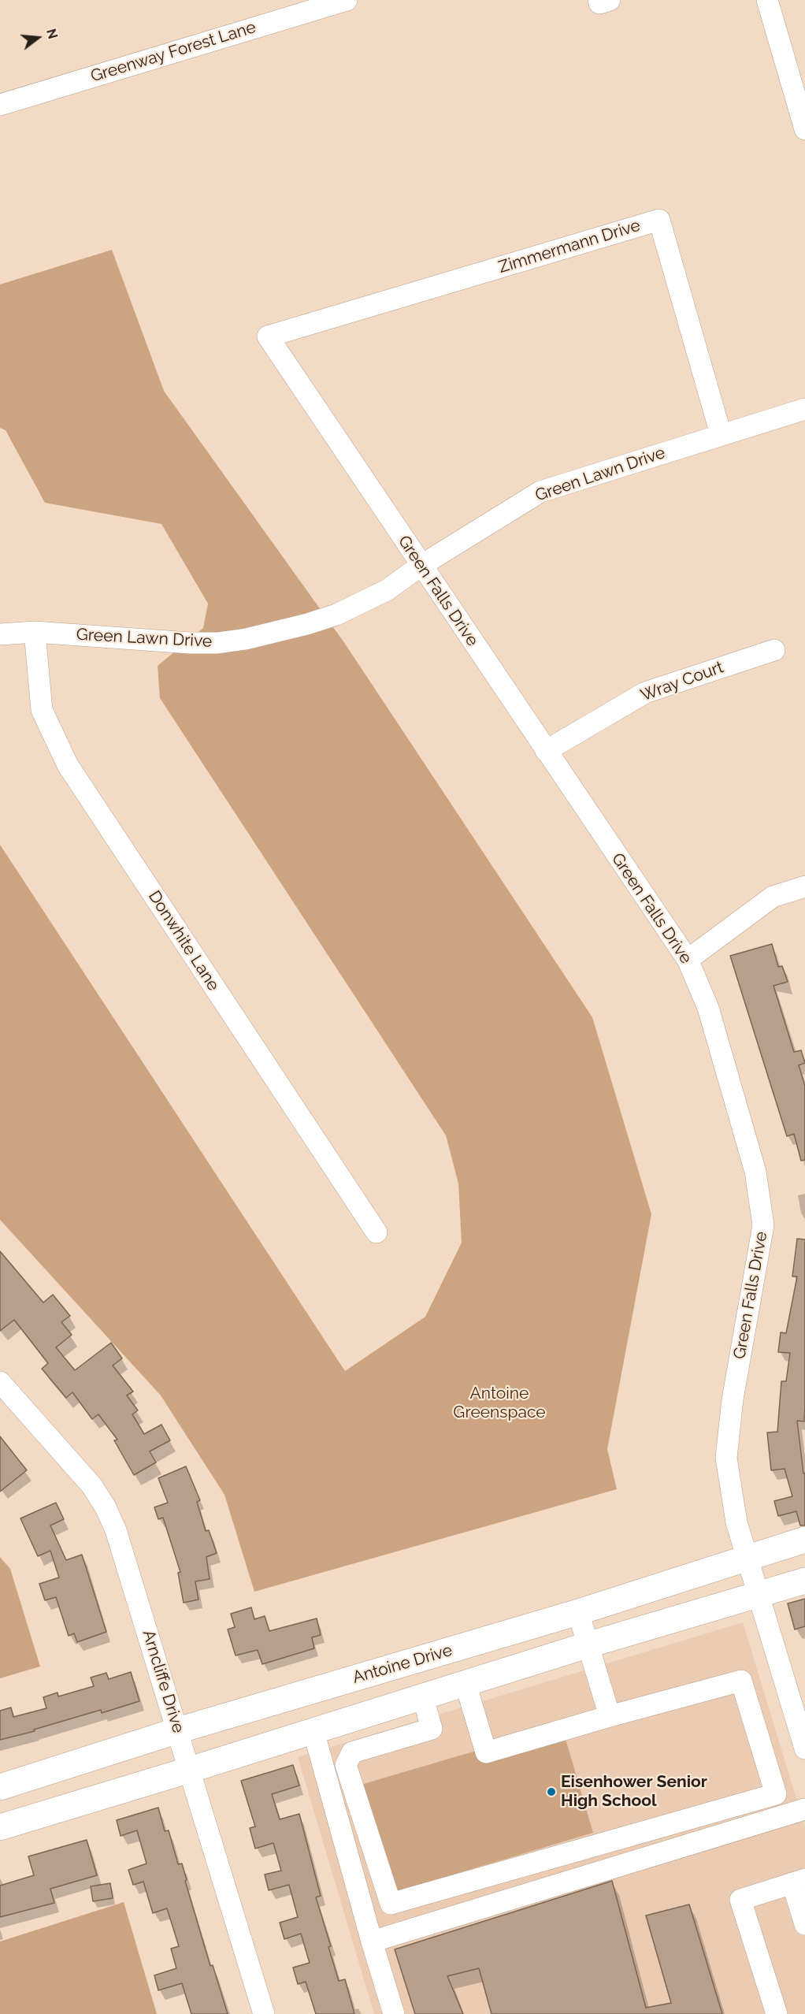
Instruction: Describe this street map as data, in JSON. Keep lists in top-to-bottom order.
{
  "streets": {
    "main road": ["Antoine Drive"],
    "street": [
      "Greenway Forest Lane",
      "Zimmermann Drive",
      "Green Lawn Drive",
      "Green Falls Drive",
      "Wray Court",
      "Donwhite Lane",
      "Arncliffe Drive"
    ]
  },
  "crossings": [
    ["Zimmermann Drive", "Green Lawn Drive"],
    ["Zimmermann Drive", "Green Falls Drive"],
    ["Green Lawn Drive", "Green Falls Drive"],
    ["Green Lawn Drive", "Donwhite Lane"],
    ["Green Falls Drive", "Wray Court"],
    ["Green Falls Drive", "Antoine Drive"],
    ["Antoine Drive", "Arncliffe Drive"]
  ],
  "parks": ["Antoine Greenspace"],
  "places": ["Eisenhower Senior High School"],
  "north": "right"
}
